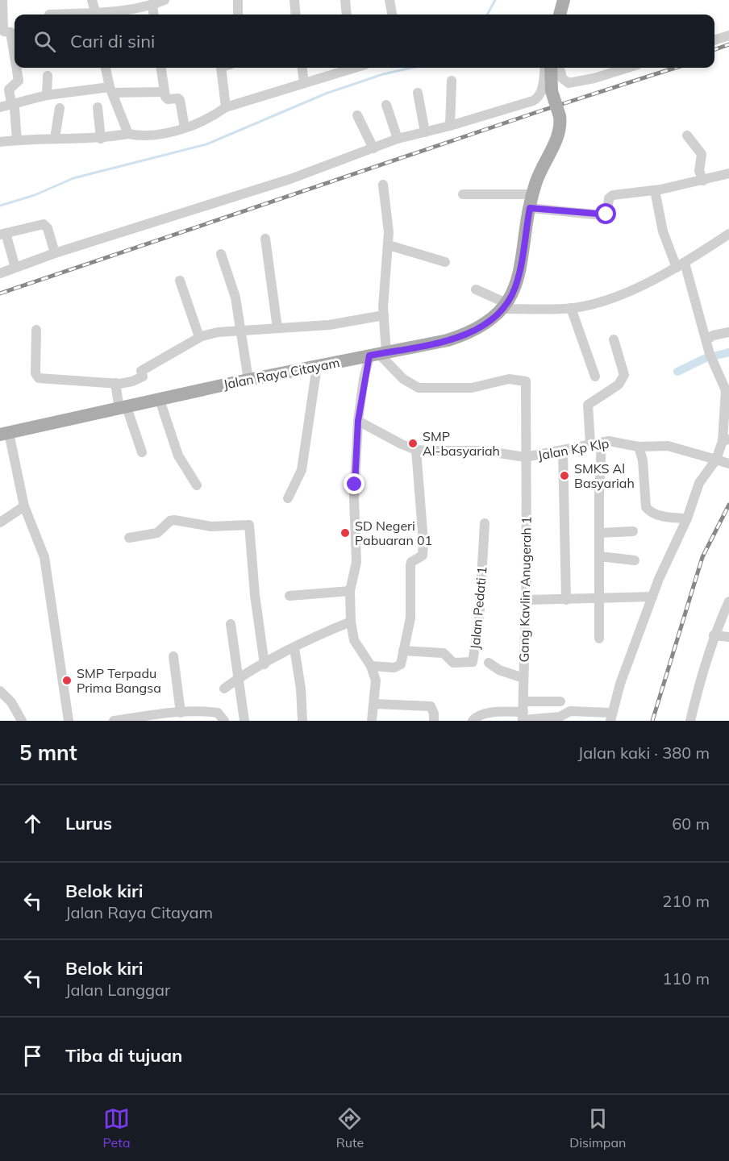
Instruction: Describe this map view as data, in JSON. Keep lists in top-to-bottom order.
{
  "streets": {
    "main road": ["Jalan Raya Citayam"],
    "street": ["Jalan Kp Klp", "Gang Kavlin Anugerah 1", "Jalan Pedati 1"]
  },
  "crossings": [
    ["Jalan Raya Citayam", "Gang Kavlin Anugerah 1"],
    ["Jalan Kp Klp", "Gang Kavlin Anugerah 1"]
  ],
  "places": [
    "SMP Al-basyariah",
    "SMKS Al Basyariah",
    "SD Negeri Pabuaran 01",
    "SMP Terpadu Prima Bangsa"
  ],
  "page": {
    "search": "Cari di sini",
    "heading": ["5 mnt", "Jalan kaki · 380 m"],
    "list": [
      ["Lurus", "60 m"],
      ["Belok kiri", "Jalan Raya Citayam", "210 m"],
      ["Belok kiri", "Jalan Langgar", "110 m"],
      "Tiba di tujuan"
    ],
    "nav": ["Peta", "Rute", "Disimpan"]
  }
}
